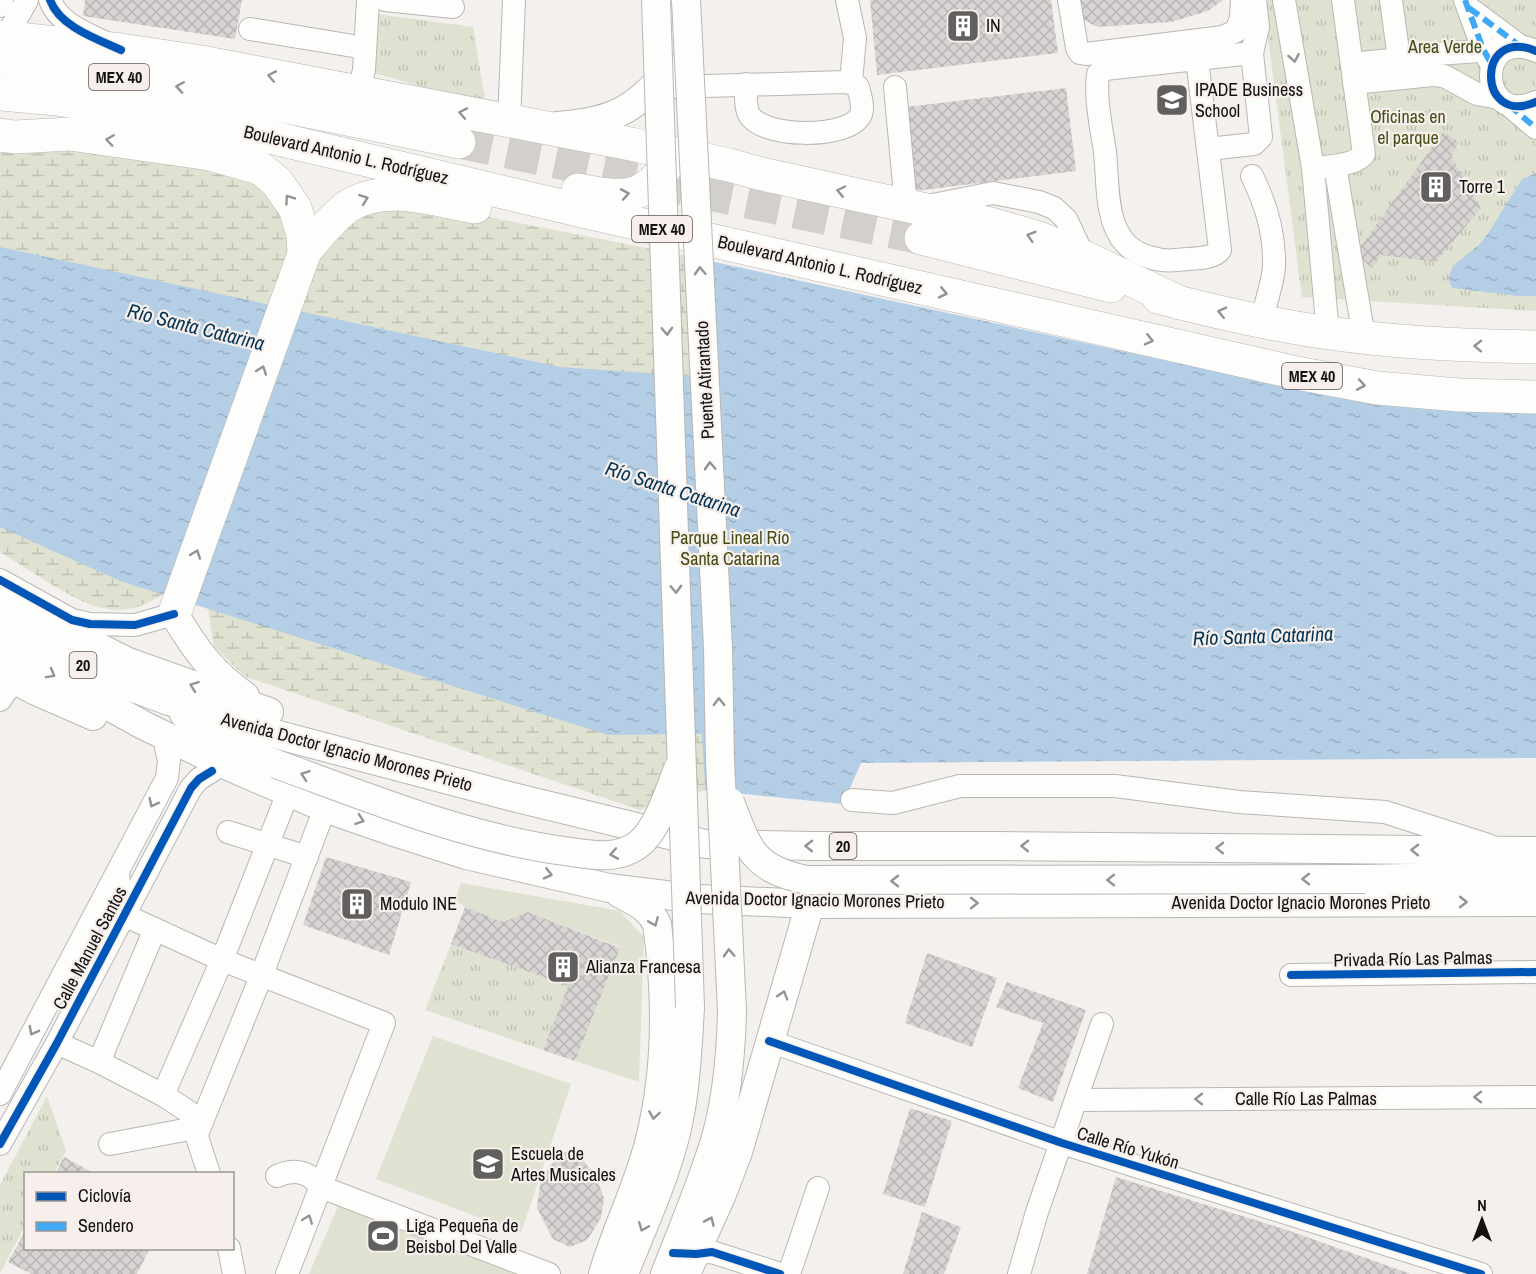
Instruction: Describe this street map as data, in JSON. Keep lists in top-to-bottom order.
{
  "streets": {
    "highway": ["MEX 40", "Boulevard Antonio L. Rodríguez"],
    "main road": ["Puente Atirantado", "20", "Avenida Doctor Ignacio Morones Prieto"],
    "street": [
      "Calle Manuel Santos",
      "Privada Río Las Palmas",
      "Calle Río Las Palmas",
      "Calle Río Yukón"
    ]
  },
  "one_way": ["Calle Río Las Palmas"],
  "water": ["Río Santa Catarina"],
  "parks": ["Area Verde", "Oficinas en el parque", "Parque Lineal Río Santa Catarina"],
  "places": {
    "building": [
      "IN",
      "Torre 1",
      "Modulo INE",
      "Alianza Francesa"
    ],
    "school or university": ["IPADE Business School", "Escuela de Artes Musicales"],
    "sports": ["Liga Pequeña de Beisbol Del Valle"]
  },
  "legend": ["Ciclovía", "Sendero"],
  "north": "top"
}
